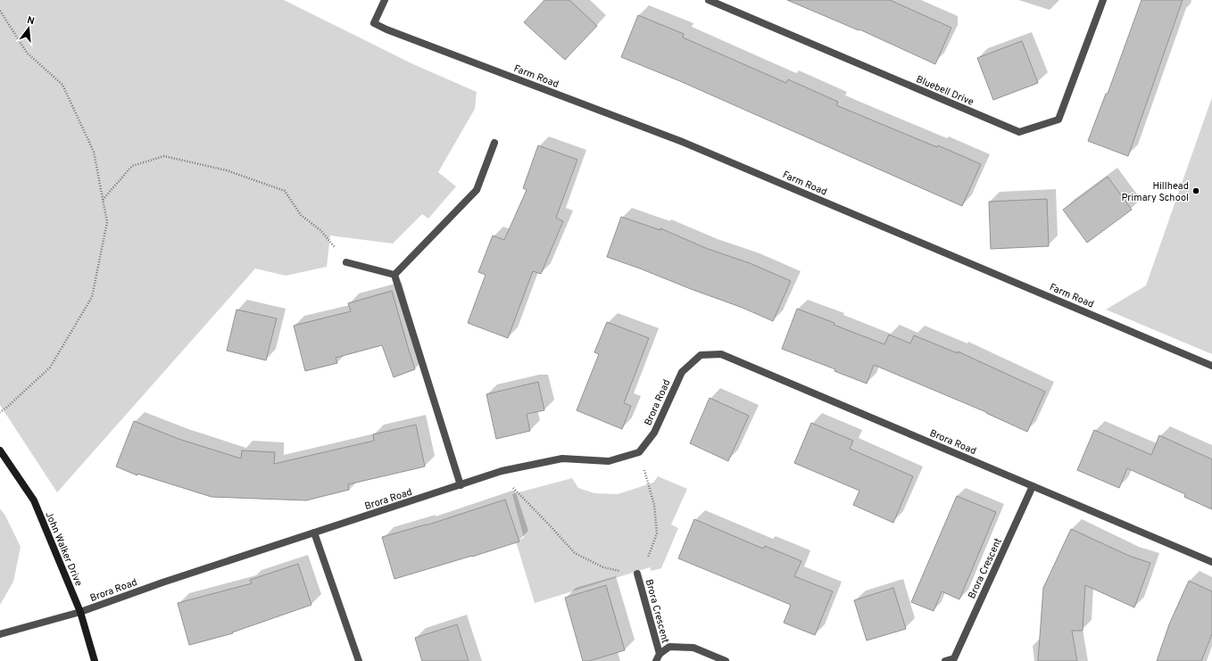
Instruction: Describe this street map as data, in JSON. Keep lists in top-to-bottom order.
{
  "streets": {
    "street": [
      "Farm Road",
      "Bluebell Drive",
      "Brora Road",
      "John Walker Drive",
      "Brora Crescent"
    ]
  },
  "crossings": [
    ["Brora Road", "John Walker Drive"],
    ["Brora Road", "Brora Crescent"]
  ],
  "places": ["Hillhead Primary School"],
  "north": "top"
}
